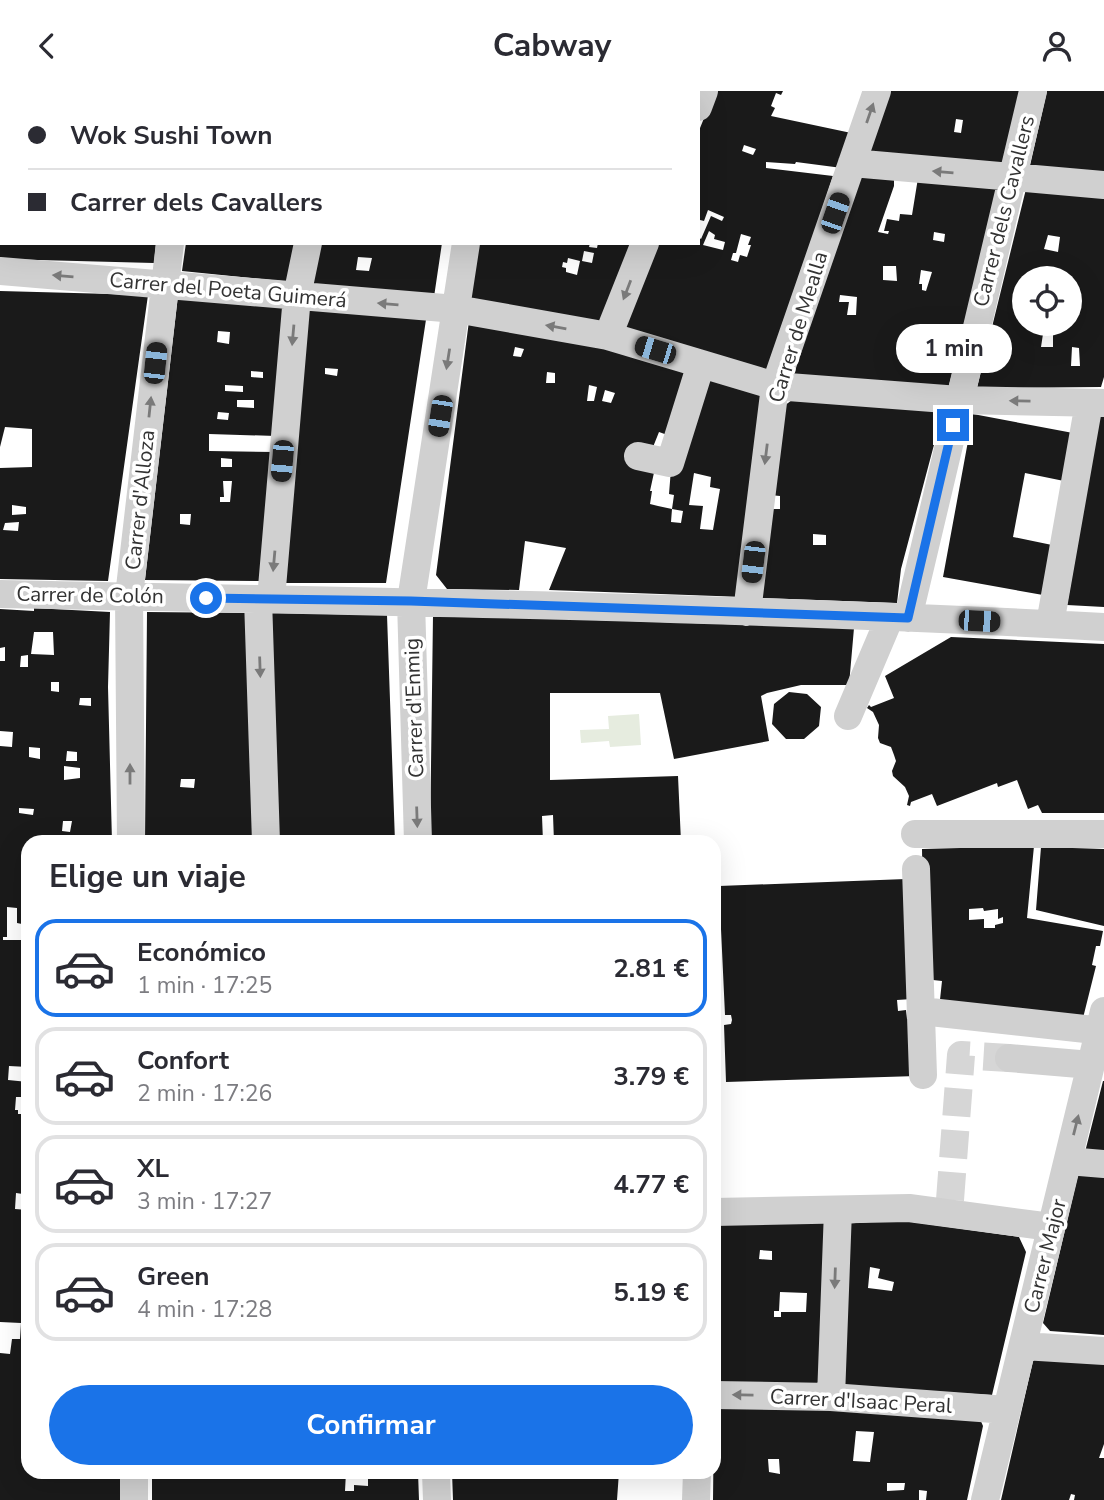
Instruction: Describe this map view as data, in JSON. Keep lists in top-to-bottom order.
{
  "streets": {
    "street": [
      "Carrer dels Cavallers",
      "Carrer del Poeta Guimerá",
      "Carrer de Mealla",
      "Carrer d'Alloza",
      "Carrer de Colón",
      "Carrer d'Enmig",
      "Carrer Major",
      "Carrer d'Isaac Peral"
    ]
  },
  "crossings": [
    ["Carrer dels Cavallers", "Carrer del Poeta Guimerá"],
    ["Carrer dels Cavallers", "Carrer de Colón"],
    ["Carrer del Poeta Guimerá", "Carrer de Mealla"],
    ["Carrer del Poeta Guimerá", "Carrer d'Alloza"],
    ["Carrer del Poeta Guimerá", "Carrer d'Enmig"],
    ["Carrer de Mealla", "Carrer de Colón"],
    ["Carrer d'Alloza", "Carrer de Colón"],
    ["Carrer de Colón", "Carrer d'Enmig"],
    ["Carrer Major", "Carrer d'Isaac Peral"]
  ],
  "one_way": ["Carrer del Poeta Guimerá"],
  "page": {
    "header": "Cabway",
    "banner": ["Wok Sushi Town", "Carrer dels Cavallers"],
    "bubble": "1 min",
    "heading": "Elige un viaje",
    "list": [
      {
        "name": "Económico",
        "note": "1 min · 17:25",
        "value": "2.81 €"
      },
      {
        "name": "Confort",
        "note": "2 min · 17:26",
        "value": "3.79 €"
      },
      {
        "name": "XL",
        "note": "3 min · 17:27",
        "value": "4.77 €"
      },
      {
        "name": "Green",
        "note": "4 min · 17:28",
        "value": "5.19 €"
      }
    ],
    "buttons": "Confirmar"
  }
}
